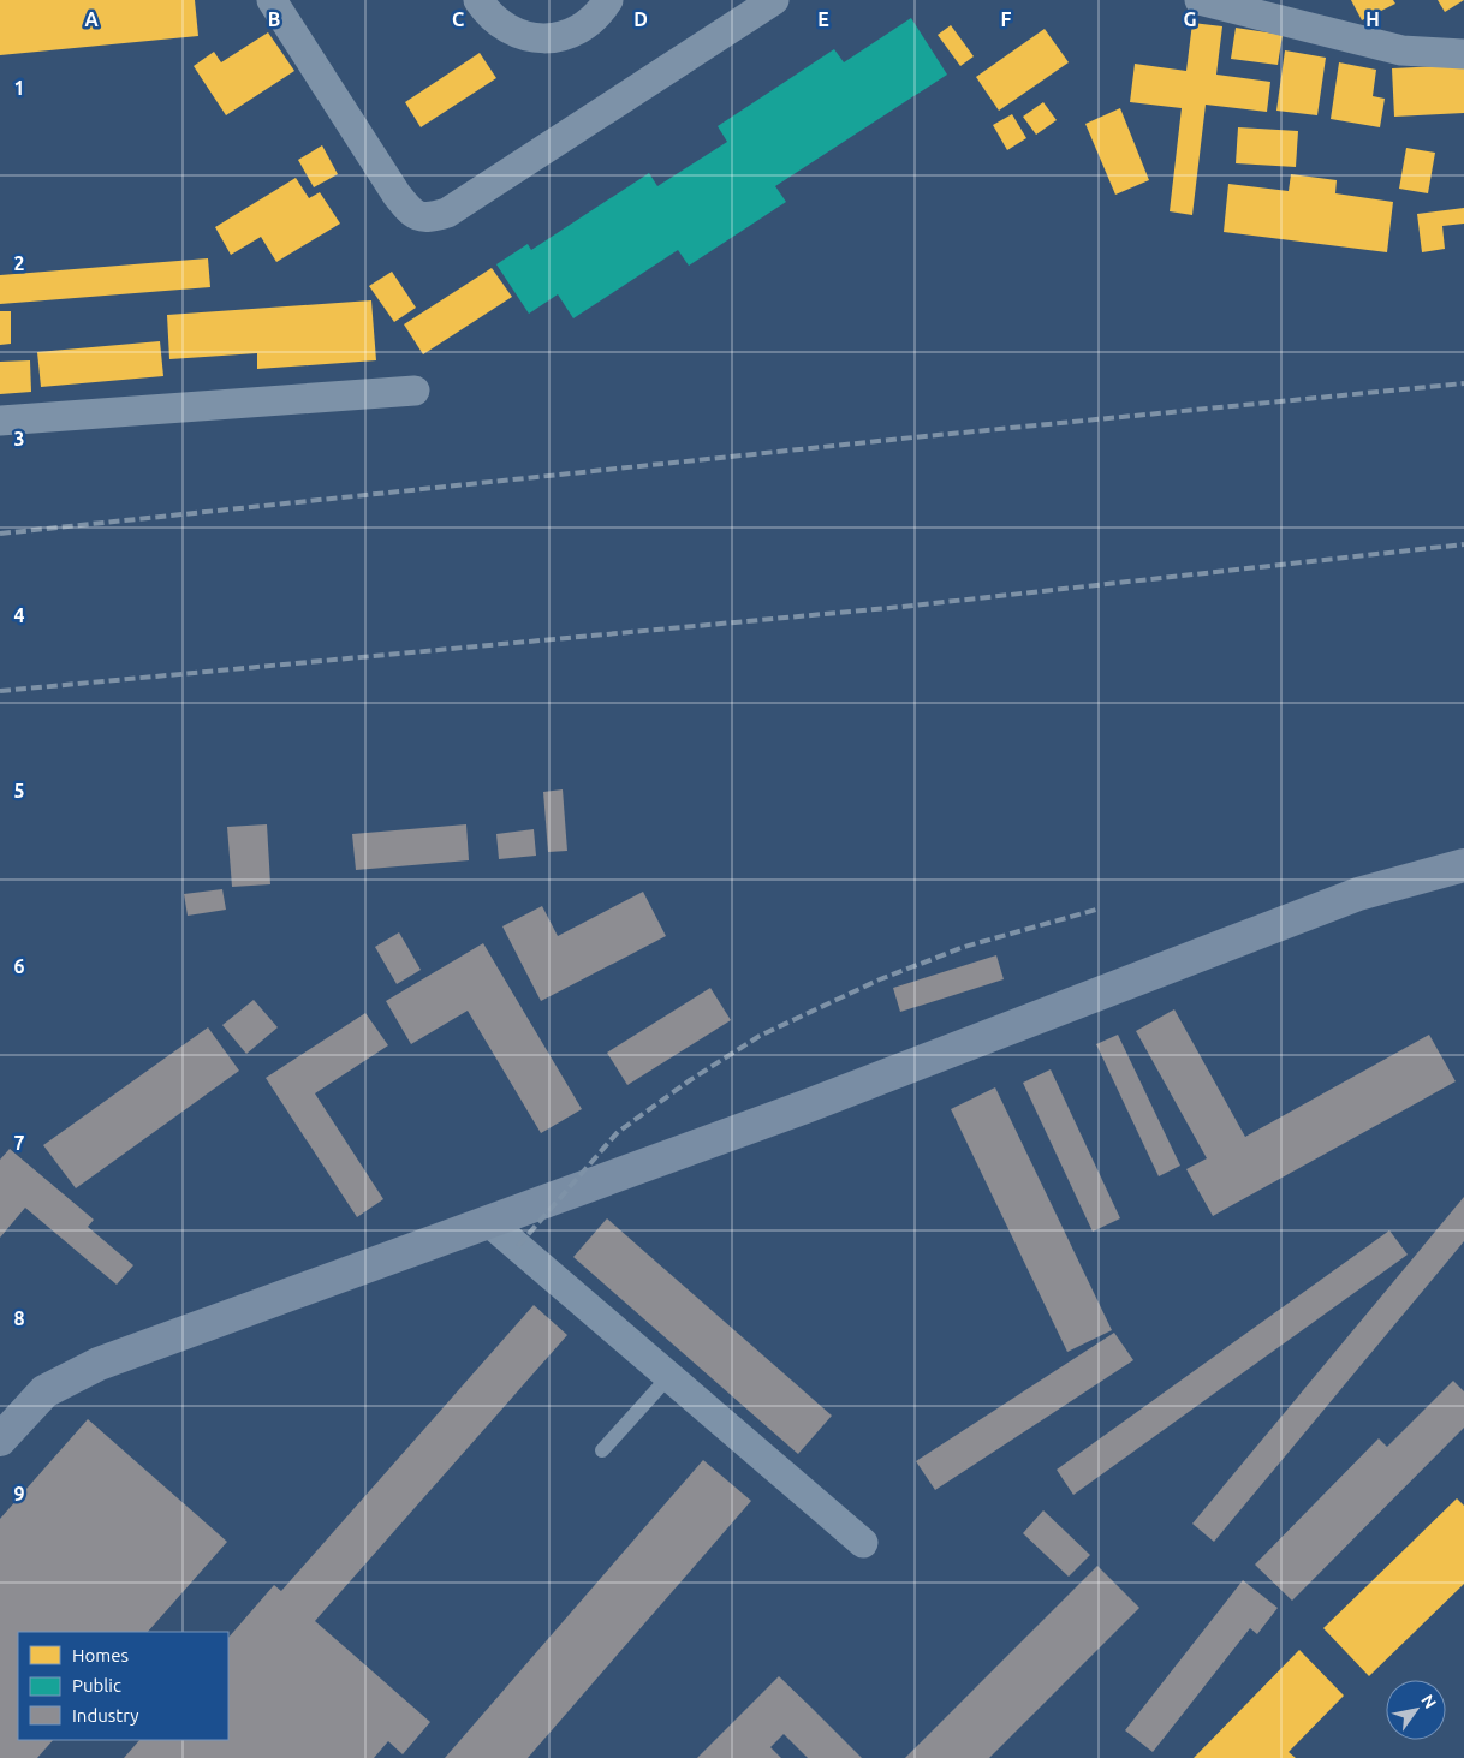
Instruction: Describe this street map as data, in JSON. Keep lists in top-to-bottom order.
{
  "legend": ["Homes", "Public", "Industry"],
  "north": "top right",
  "grid": {
    "columns": [
      "A",
      "B",
      "C",
      "D",
      "E",
      "F",
      "G",
      "H"
    ],
    "rows": [
      "1",
      "2",
      "3",
      "4",
      "5",
      "6",
      "7",
      "8",
      "9"
    ]
  }
}
